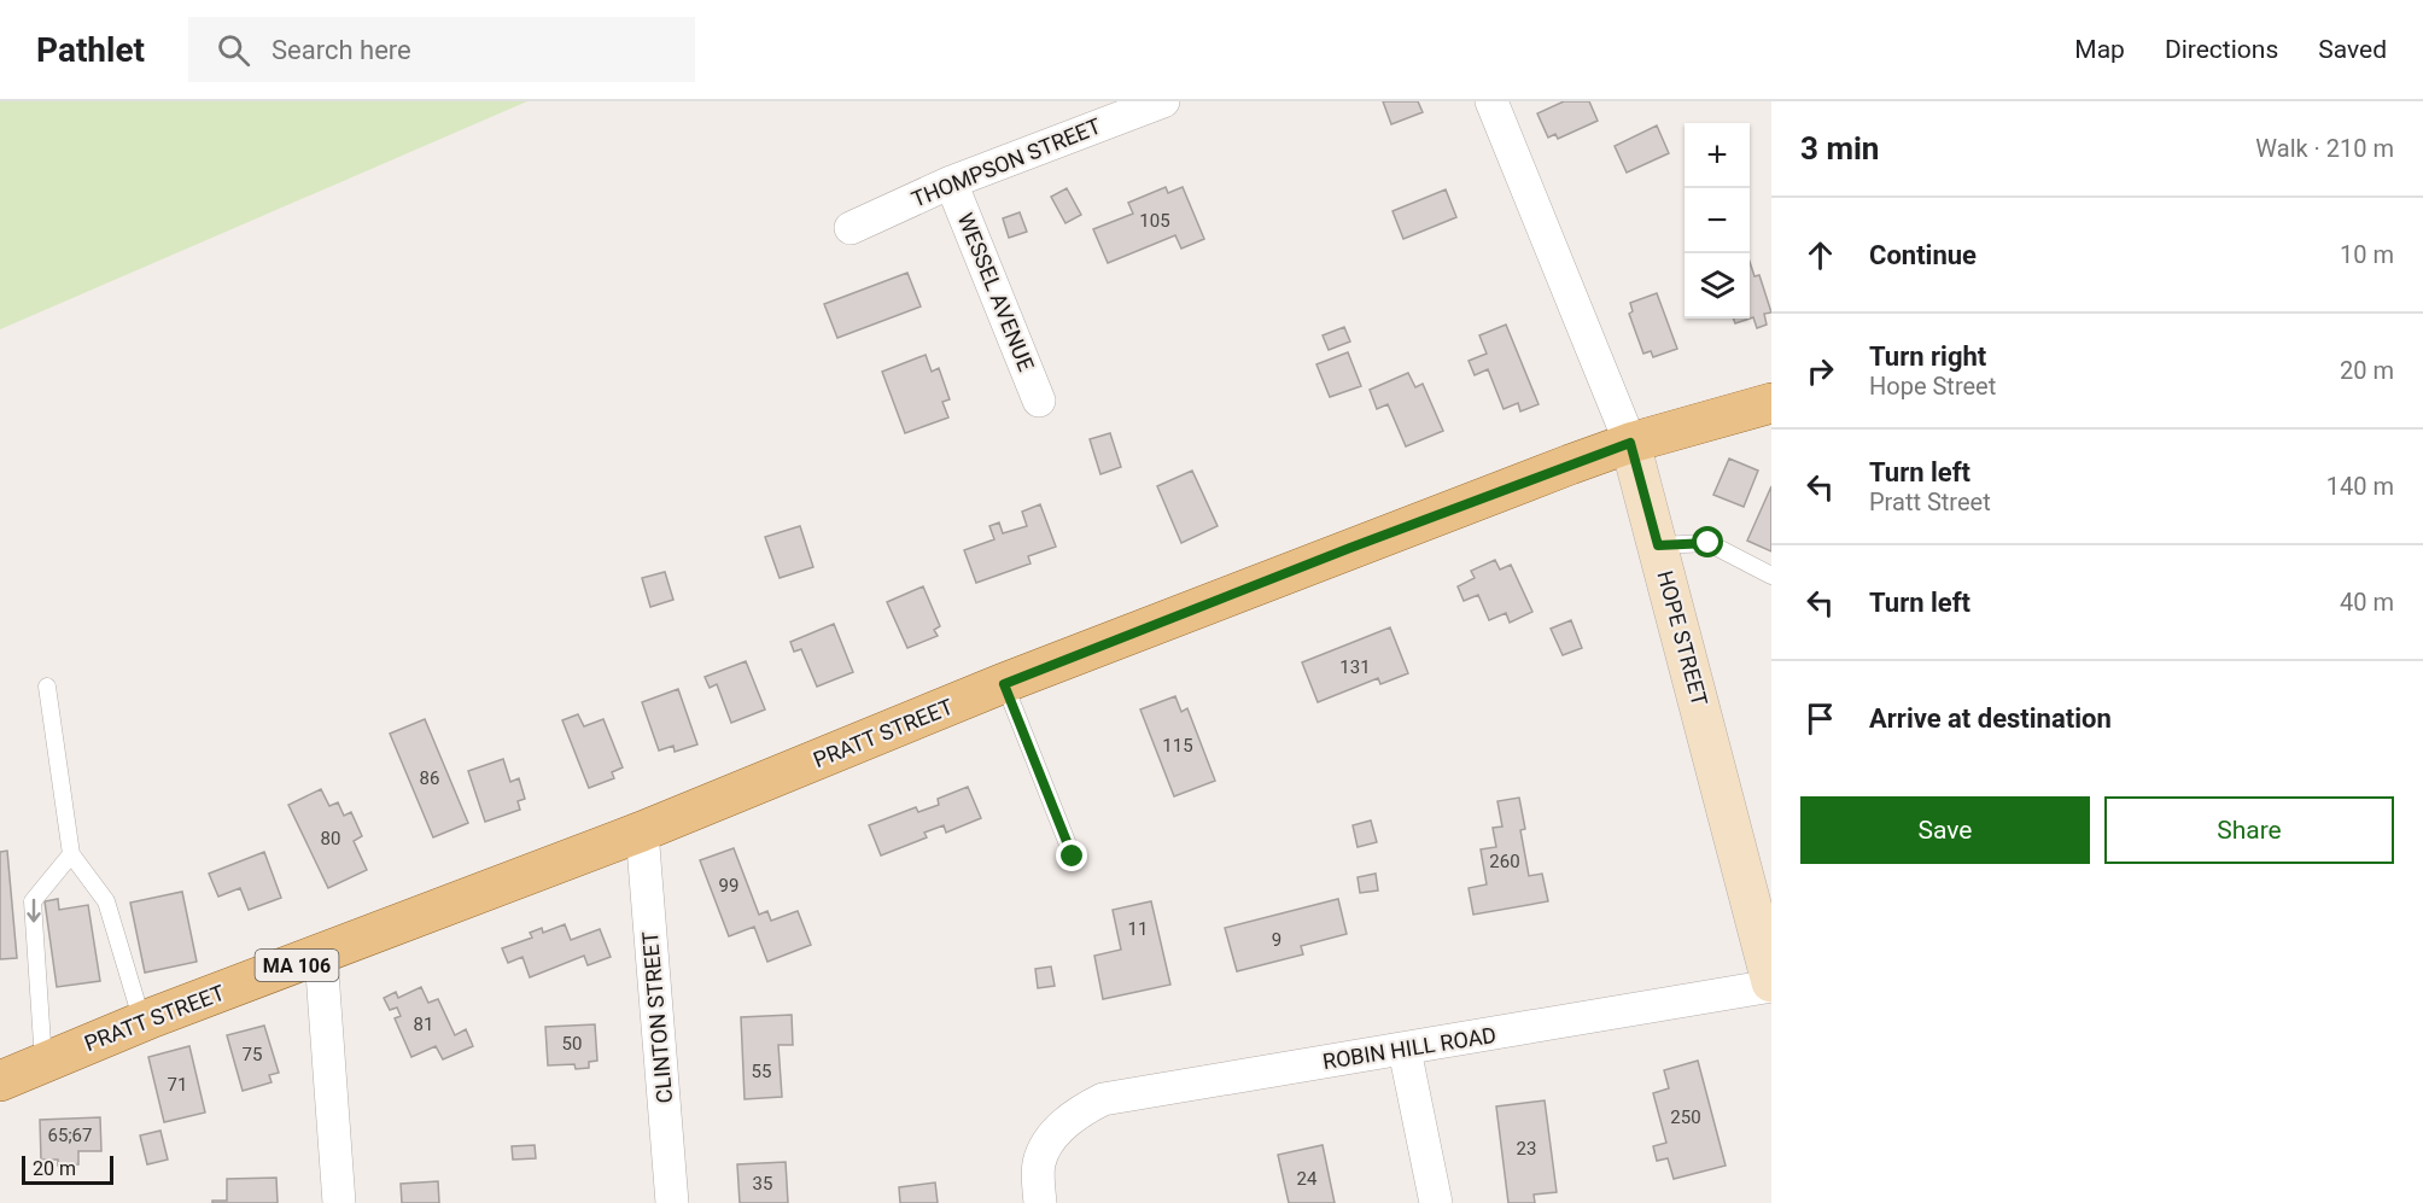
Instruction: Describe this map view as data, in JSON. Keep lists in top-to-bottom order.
{
  "streets": {
    "main road": ["HOPE STREET", "PRATT STREET", "MA 106"],
    "street": [
      "THOMPSON STREET",
      "WESSEL AVENUE",
      "CLINTON STREET",
      "ROBIN HILL ROAD"
    ]
  },
  "crossings": [
    ["THOMPSON STREET", "WESSEL AVENUE"],
    ["HOPE STREET", "PRATT STREET"],
    ["HOPE STREET", "ROBIN HILL ROAD"],
    ["PRATT STREET", "CLINTON STREET"]
  ],
  "house_numbers": [
    "105",
    "131",
    "115",
    "86",
    "80",
    "260",
    "99",
    "11",
    "9",
    "81",
    "50",
    "75",
    "55",
    "71",
    "250",
    "65;67",
    "23",
    "24",
    "35"
  ],
  "scale_bar": "20 m",
  "page": {
    "header": "Pathlet",
    "search": "Search here",
    "nav": ["Map", "Directions", "Saved"],
    "heading": ["3 min", "Walk · 210 m"],
    "map_buttons": ["+", "−"],
    "list": [
      ["Continue", "10 m"],
      ["Turn right", "Hope Street", "20 m"],
      ["Turn left", "Pratt Street", "140 m"],
      ["Turn left", "40 m"],
      "Arrive at destination"
    ],
    "buttons": ["Save", "Share"],
    "scale": "20 m"
  }
}
